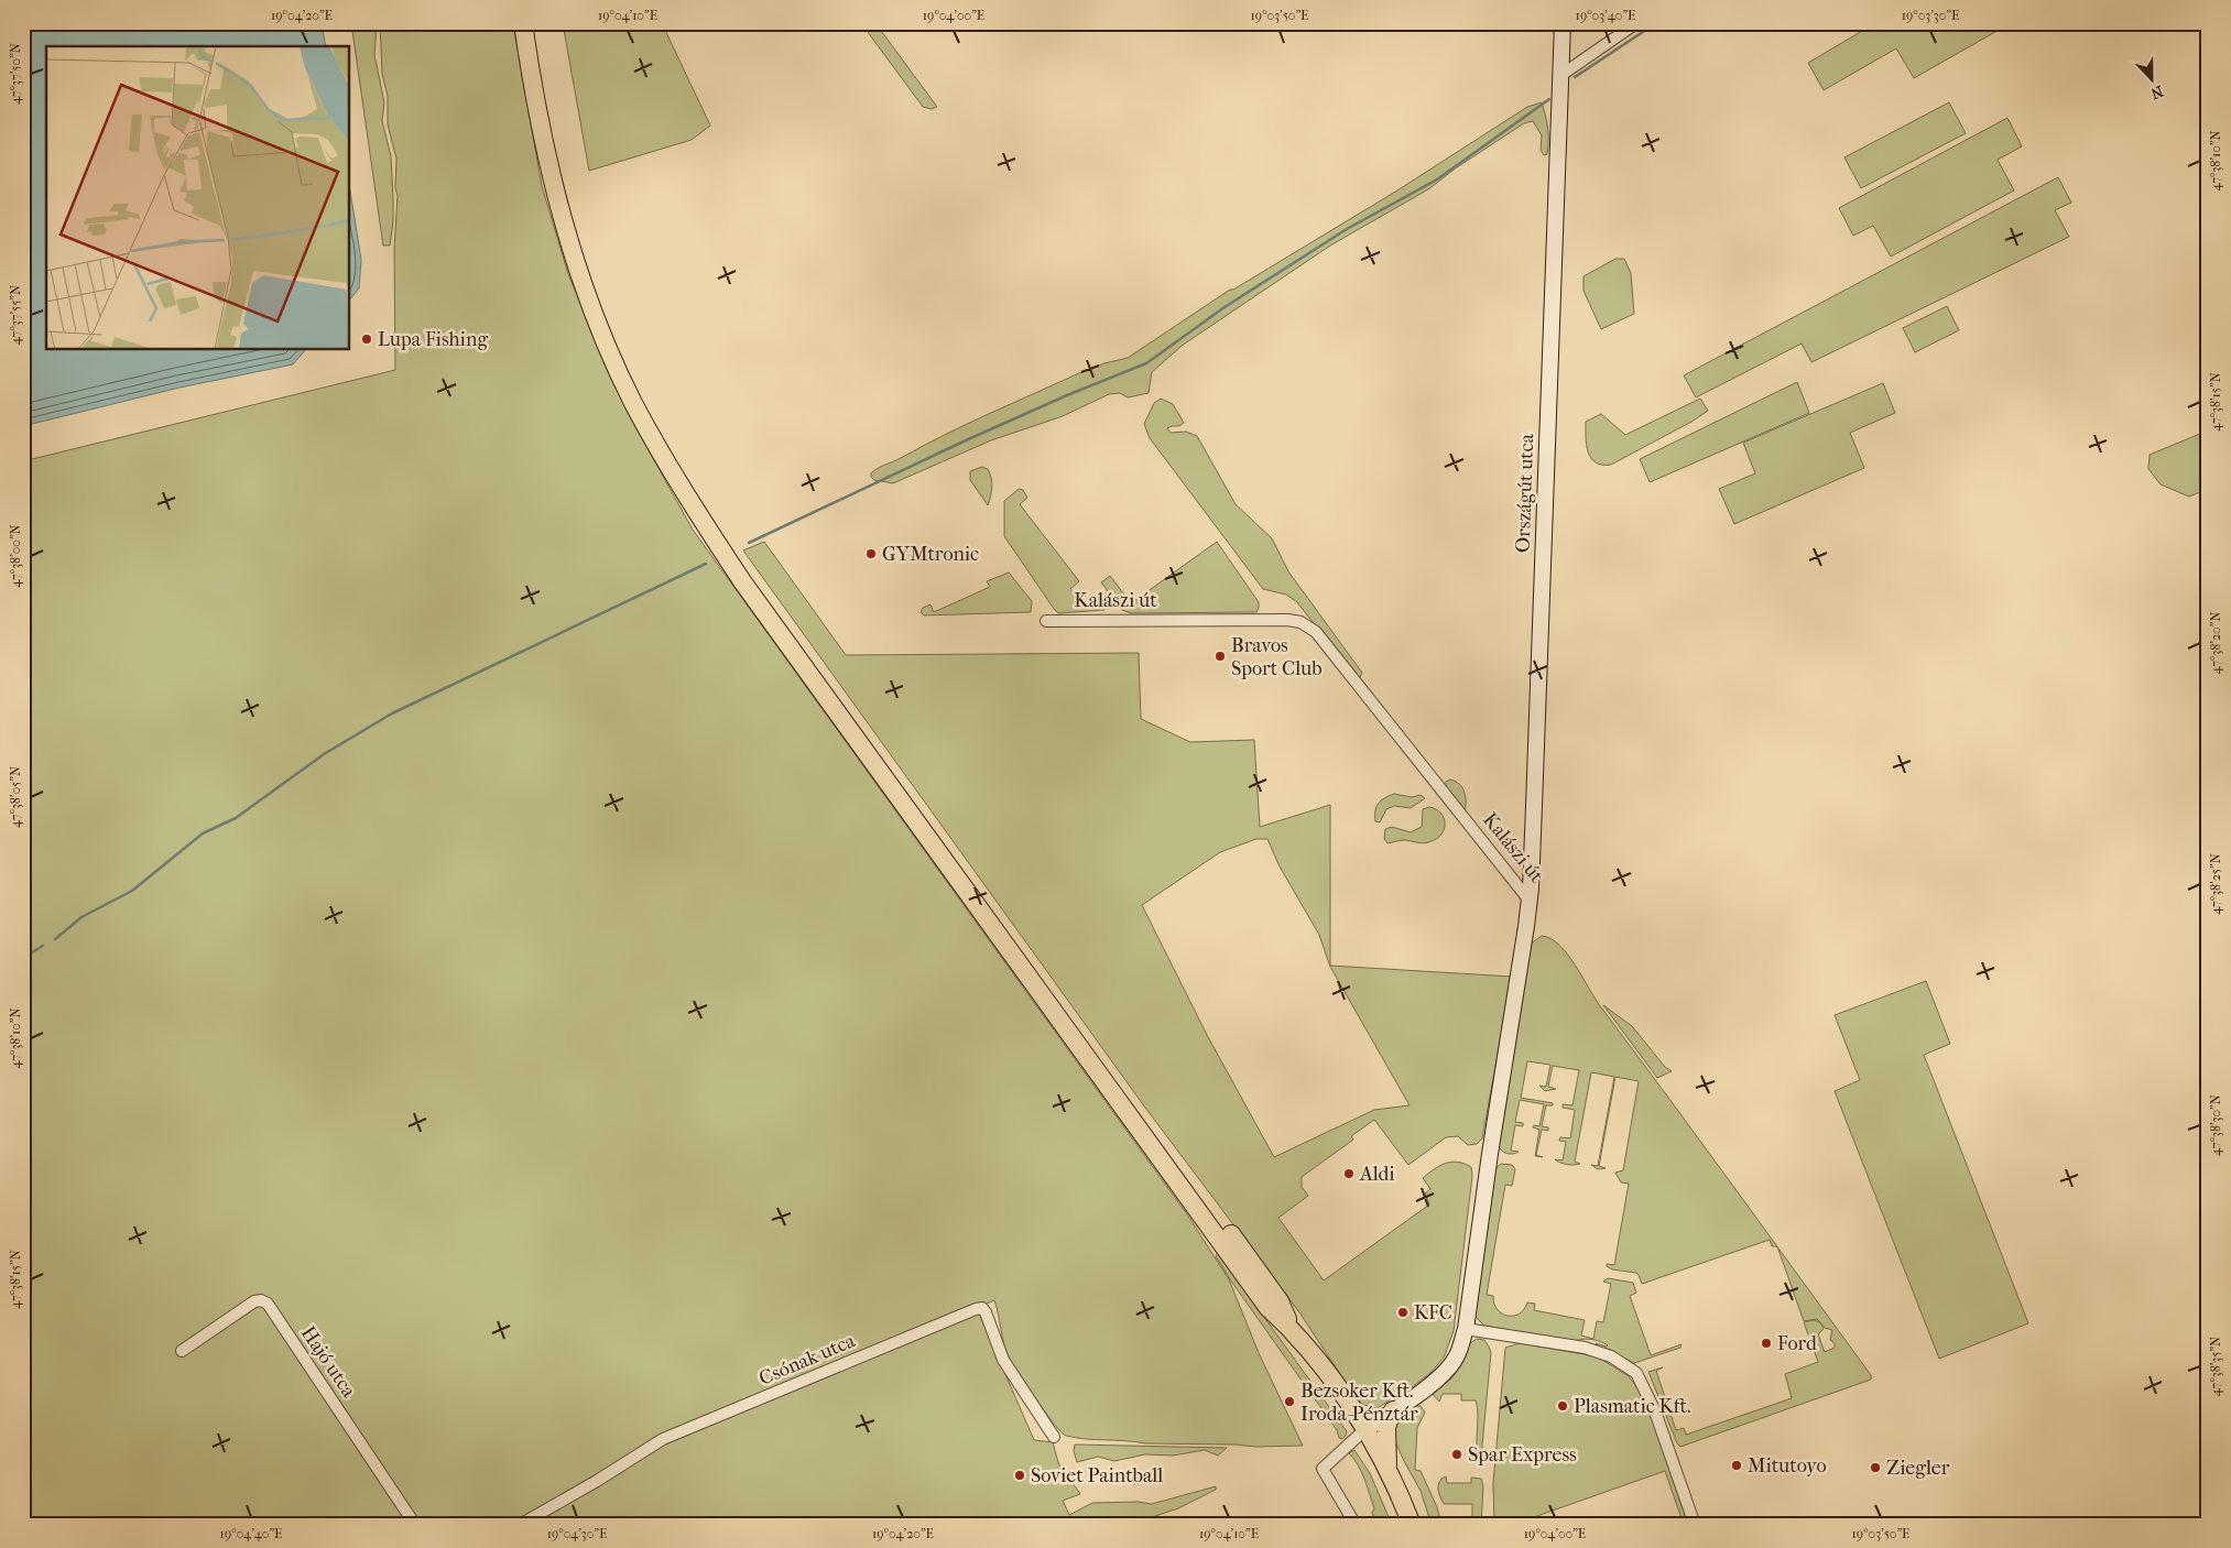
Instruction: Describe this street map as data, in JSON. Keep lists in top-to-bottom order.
{
  "streets": {
    "main road": ["Országút utca", "Kalászi út"],
    "street": ["Csónak utca", "Hajó utca"]
  },
  "crossings": [
    ["Országút utca", "Kalászi út"]
  ],
  "places": [
    "Lupa Fishing",
    "GYMtronic",
    "Bravos Sport Club",
    "Aldi",
    "KFC",
    "Ford",
    "Bezsoker Kft. Iroda-Pénztár",
    "Plasmatic Kft.",
    "Spar Express",
    "Mitutoyo",
    "Ziegler",
    "Soviet Paintball"
  ],
  "north": "bottom",
  "coordinates": [
    "19°04'20\"E",
    "19°04'10\"E",
    "19°04'00\"E",
    "19°03'50\"E",
    "19°03'40\"E",
    "19°03'30\"E",
    "47°37'50\"N",
    "47°38'10\"N",
    "47°37'55\"N",
    "47°38'15\"N",
    "47°38'00\"N",
    "47°38'20\"N",
    "47°38'05\"N",
    "47°38'25\"N",
    "47°38'30\"N",
    "47°38'35\"N",
    "19°04'40\"E",
    "19°04'30\"E"
  ]
}
